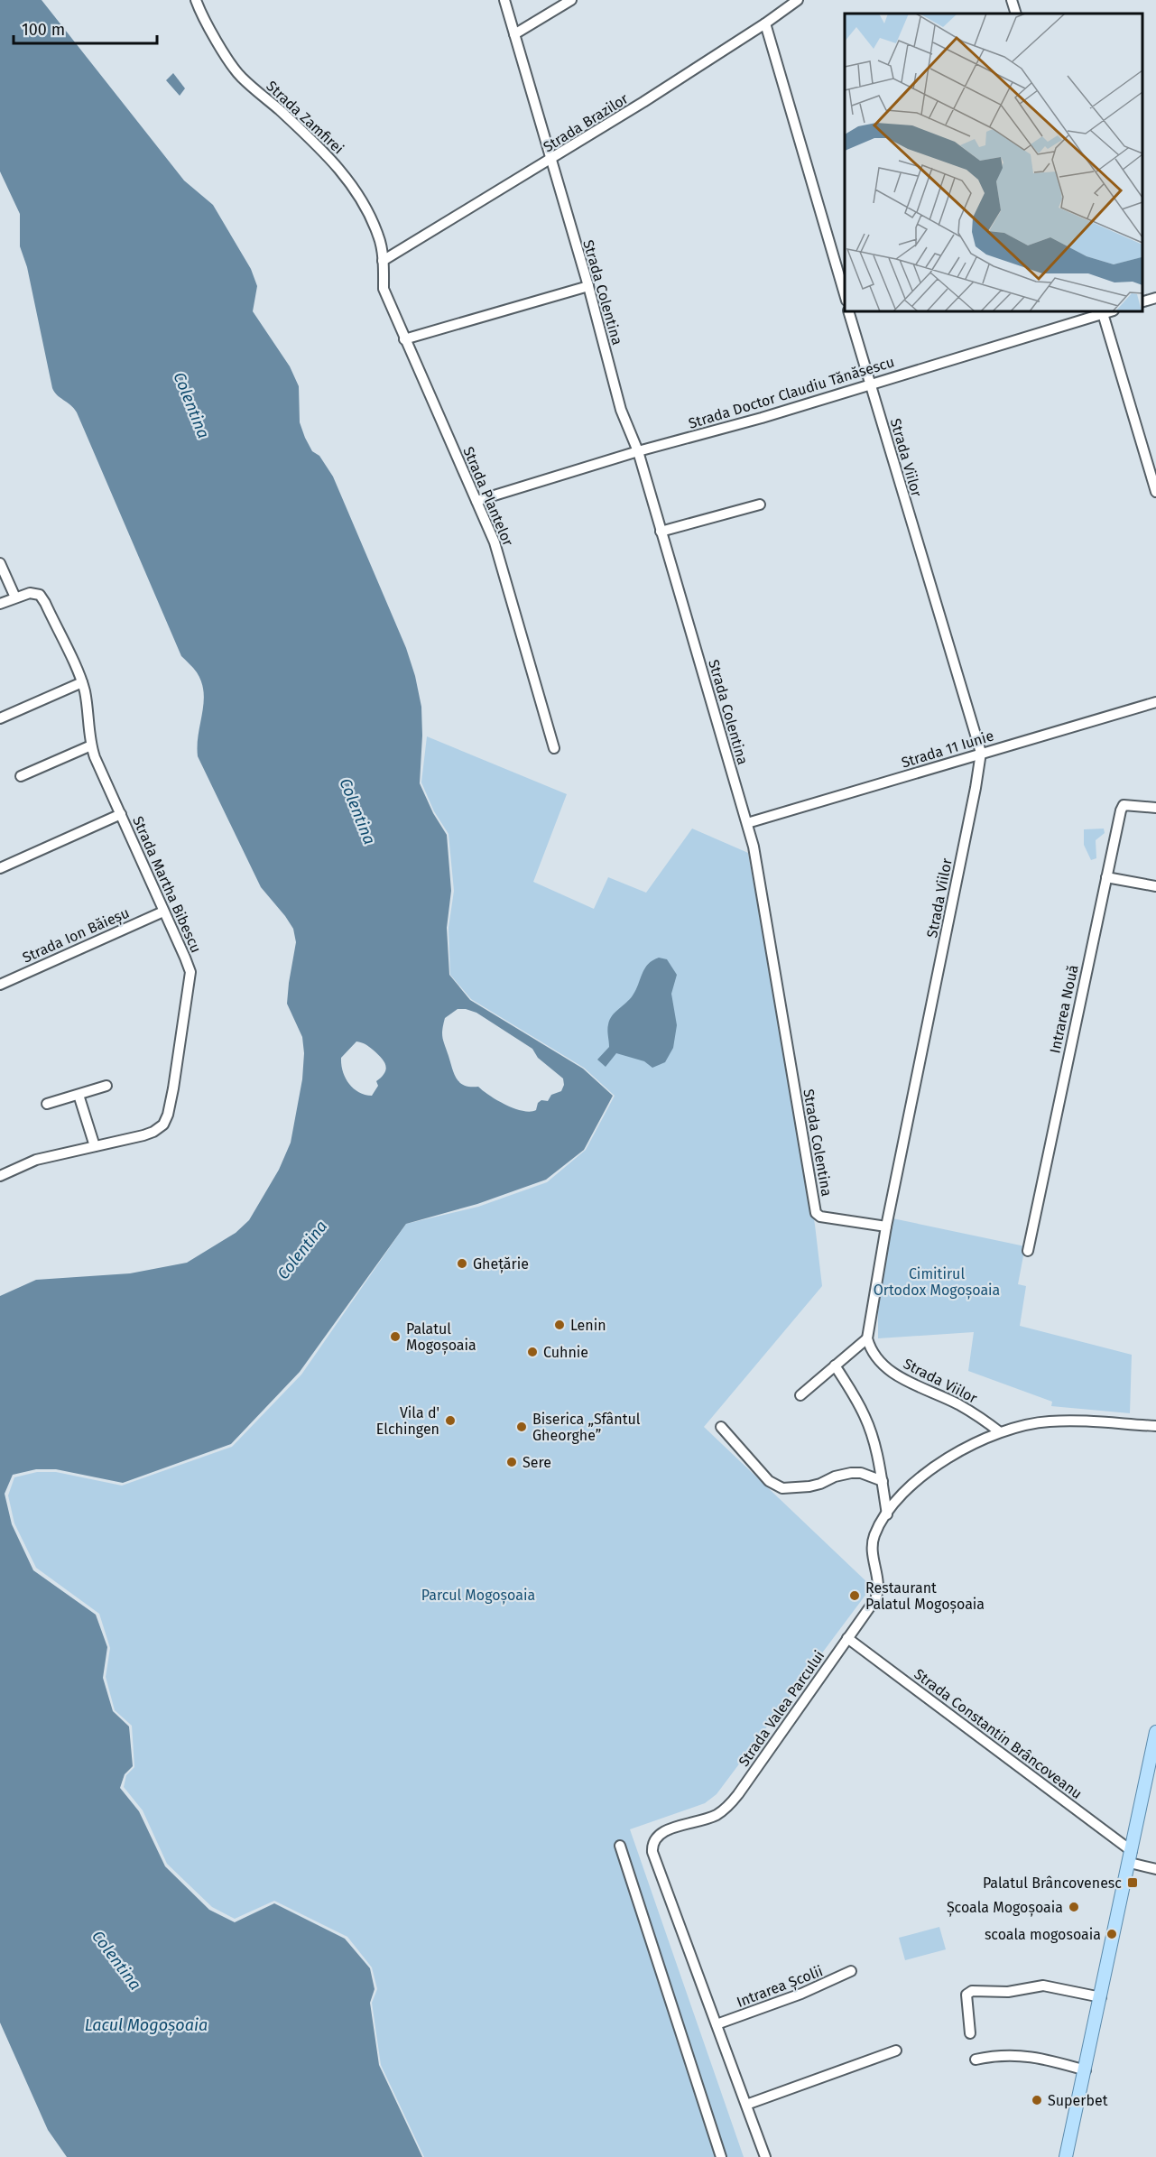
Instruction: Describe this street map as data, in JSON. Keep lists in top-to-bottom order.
{
  "streets": {
    "street": [
      "Strada Zamfirei",
      "Strada Brazilor",
      "Strada Colentina",
      "Strada Doctor Claudiu Tănăsescu",
      "Strada Viilor",
      "Strada Plantelor",
      "Strada 11 Iunie",
      "Strada Martha Bibescu",
      "Strada Ion Băieșu",
      "Intrarea Nouă",
      "Strada Valea Parcului",
      "Strada Constantin Brâncoveanu",
      "Intrarea Școlii"
    ]
  },
  "crossings": [
    ["Strada Zamfirei", "Strada Brazilor"],
    ["Strada Zamfirei", "Strada Plantelor"],
    ["Strada Brazilor", "Strada Colentina"],
    ["Strada Brazilor", "Strada Plantelor"],
    ["Strada Colentina", "Strada Doctor Claudiu Tănăsescu"],
    ["Strada Colentina", "Strada Viilor"],
    ["Strada Colentina", "Strada 11 Iunie"],
    ["Strada Doctor Claudiu Tănăsescu", "Strada Viilor"],
    ["Strada Doctor Claudiu Tănăsescu", "Strada Plantelor"],
    ["Strada Viilor", "Strada 11 Iunie"],
    ["Strada Viilor", "Strada Valea Parcului"],
    ["Strada Martha Bibescu", "Strada Ion Băieșu"],
    ["Strada Valea Parcului", "Strada Constantin Brâncoveanu"],
    ["Strada Valea Parcului", "Intrarea Școlii"]
  ],
  "water": ["Colentina", "Lacul Mogoșoaia"],
  "parks": ["Cimitirul Ortodox Mogoșoaia", "Parcul Mogoșoaia"],
  "places": {
    "other": [
      "Ghețărie",
      "Lenin",
      "Palatul Mogoșoaia",
      "Cuhnie",
      "Vila d' Elchingen",
      "Biserica „Sfântul Gheorghe”",
      "Sere",
      "Restaurant Palatul Mogoșoaia",
      "Școala Mogoșoaia",
      "scoala mogosoaia",
      "Superbet"
    ],
    "transit": ["Palatul Brâncovenesc"]
  },
  "scale_bar": "100 m"
}
